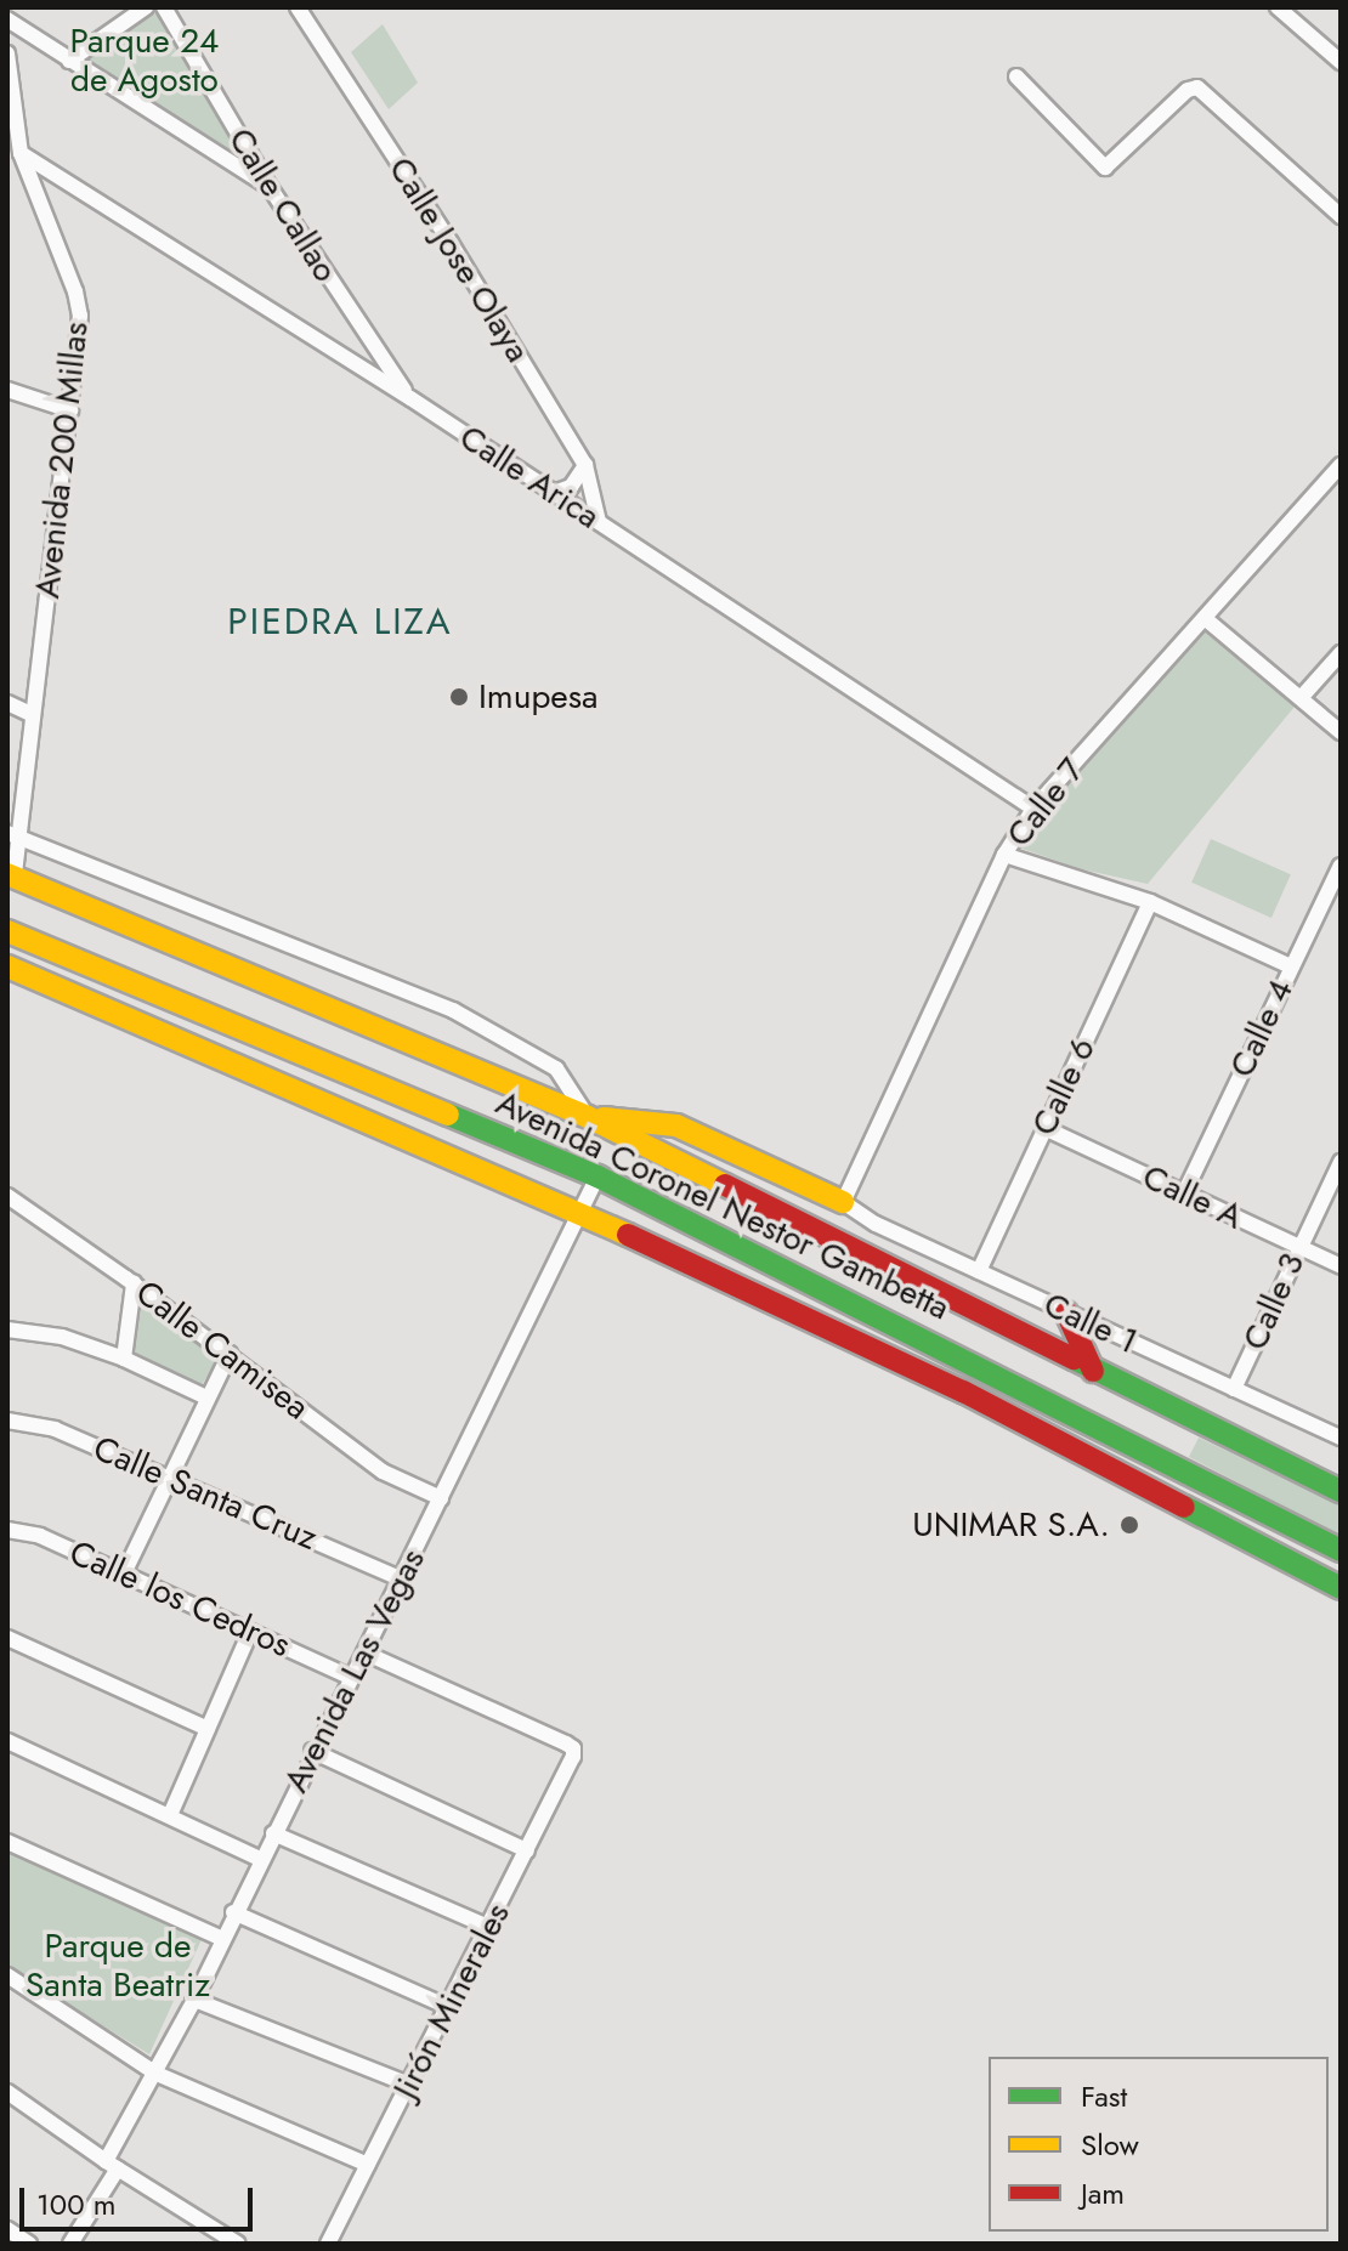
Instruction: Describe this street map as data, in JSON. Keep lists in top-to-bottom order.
{
  "streets": {
    "main road": ["Avenida Coronel Nestor Gambetta"],
    "street": [
      "Calle Callao",
      "Calle Jose Olaya",
      "Avenida 200 Millas",
      "Calle Arica",
      "Calle 7",
      "Calle 4",
      "Calle 6",
      "Calle A",
      "Calle 3",
      "Calle 1",
      "Calle Camisea",
      "Calle Santa Cruz",
      "Calle los Cedros",
      "Avenida Las Vegas",
      "Jirón Minerales"
    ]
  },
  "crossings": [
    ["Calle Callao", "Calle Arica"],
    ["Calle Jose Olaya", "Calle Arica"],
    ["Avenida 200 Millas", "Calle Arica"],
    ["Avenida 200 Millas", "Avenida Coronel Nestor Gambetta"],
    ["Calle Arica", "Calle 7"],
    ["Calle 7", "Calle 1"],
    ["Calle 4", "Calle A"],
    ["Calle 6", "Calle A"],
    ["Calle 6", "Calle 1"],
    ["Calle A", "Calle 3"],
    ["Avenida Coronel Nestor Gambetta", "Avenida Las Vegas"],
    ["Calle 3", "Calle 1"],
    ["Calle Camisea", "Avenida Las Vegas"],
    ["Calle Santa Cruz", "Avenida Las Vegas"],
    ["Calle los Cedros", "Avenida Las Vegas"],
    ["Avenida Las Vegas", "Jirón Minerales"]
  ],
  "districts": ["PIEDRA LIZA"],
  "parks": ["Parque 24 de Agosto", "Parque de Santa Beatriz"],
  "places": ["Imupesa", "UNIMAR S.A."],
  "legend": ["Fast", "Slow", "Jam"],
  "scale_bar": "100 m"
}
